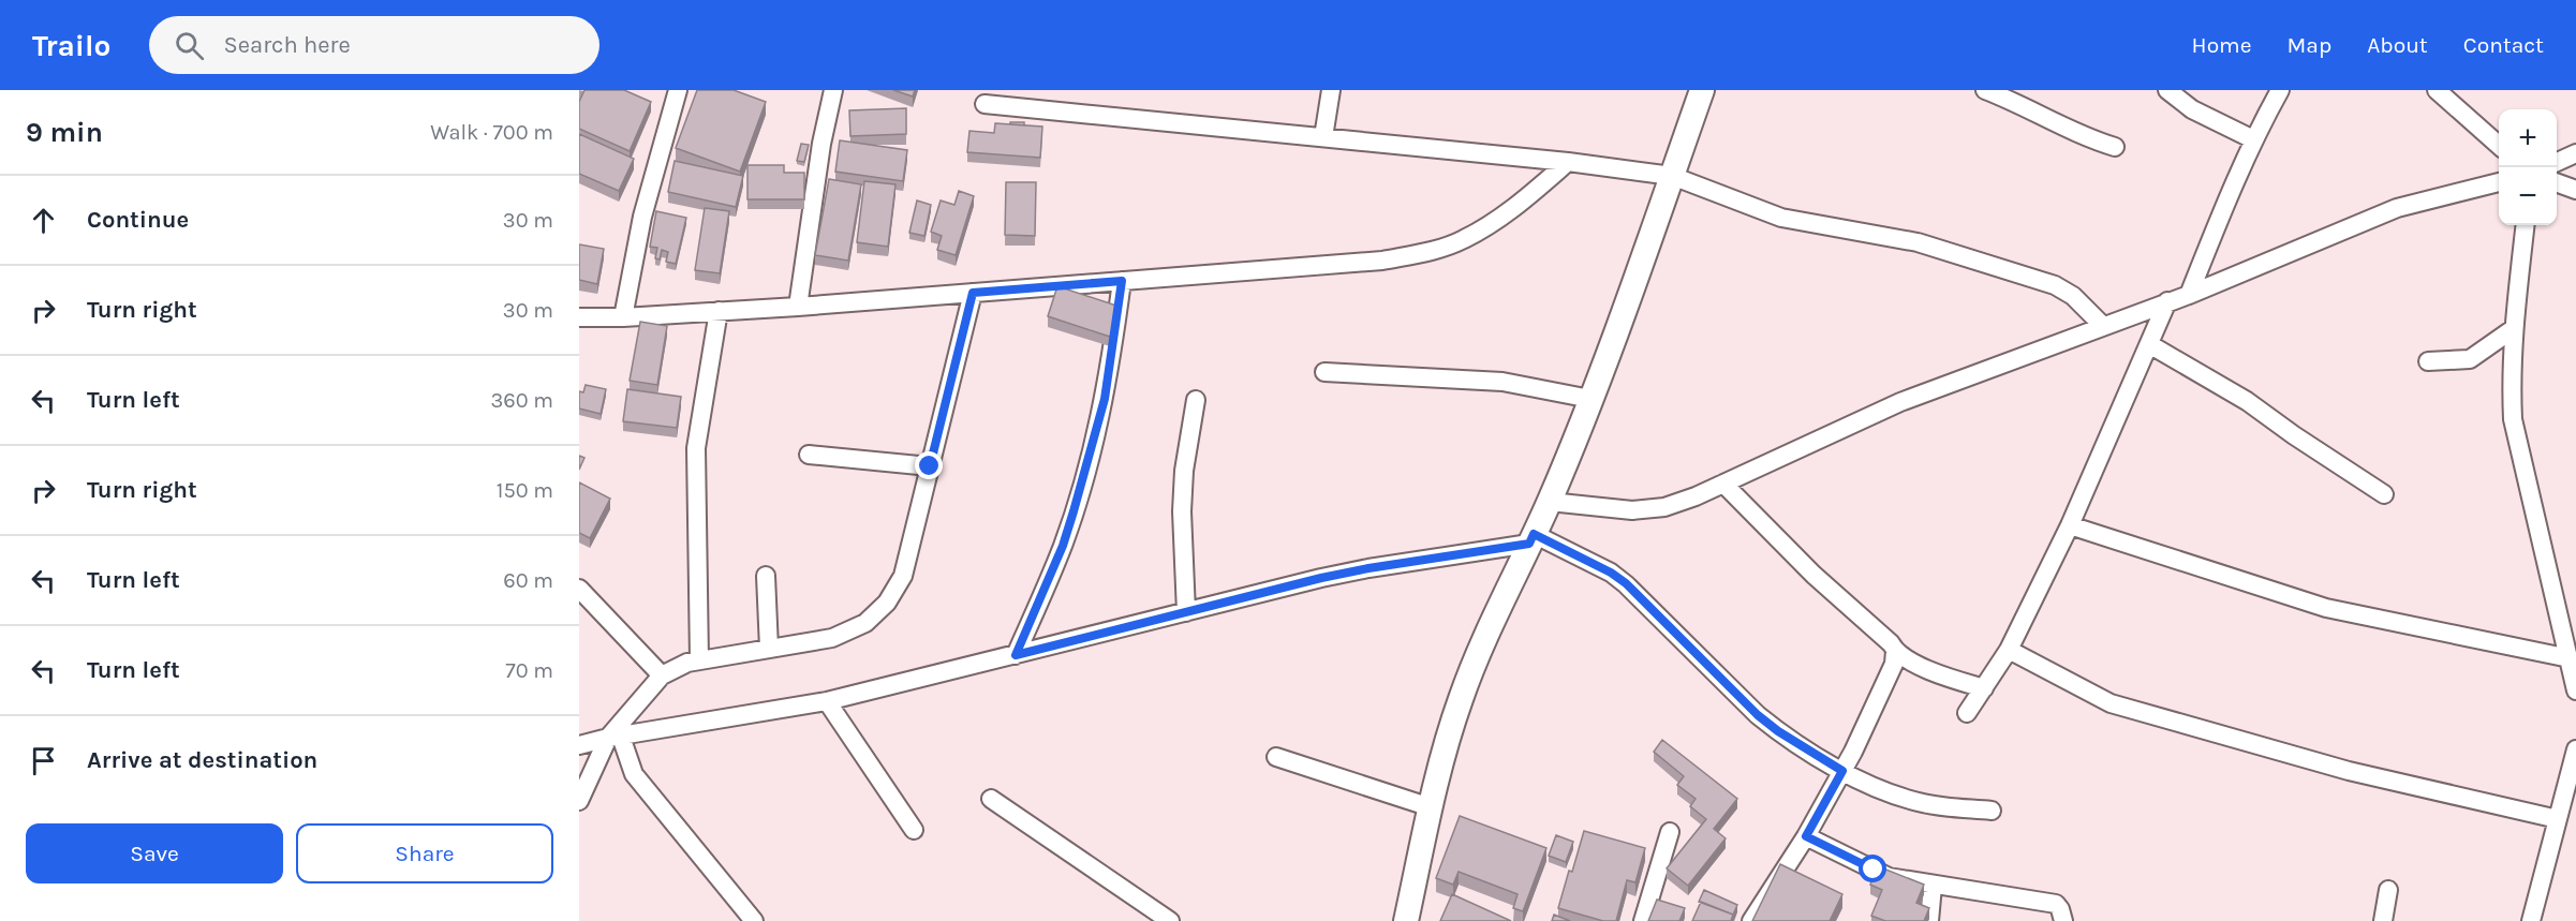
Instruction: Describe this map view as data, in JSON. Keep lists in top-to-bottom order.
{
  "page": {
    "header": "Trailo",
    "search": "Search here",
    "nav": [
      "Home",
      "Map",
      "About",
      "Contact"
    ],
    "heading": ["9 min", "Walk · 700 m"],
    "map_buttons": ["+", "−"],
    "list": [
      ["Continue", "30 m"],
      ["Turn right", "30 m"],
      ["Turn left", "360 m"],
      ["Turn right", "150 m"],
      ["Turn left", "60 m"],
      ["Turn left", "70 m"],
      "Arrive at destination"
    ],
    "buttons": ["Save", "Share"]
  }
}
